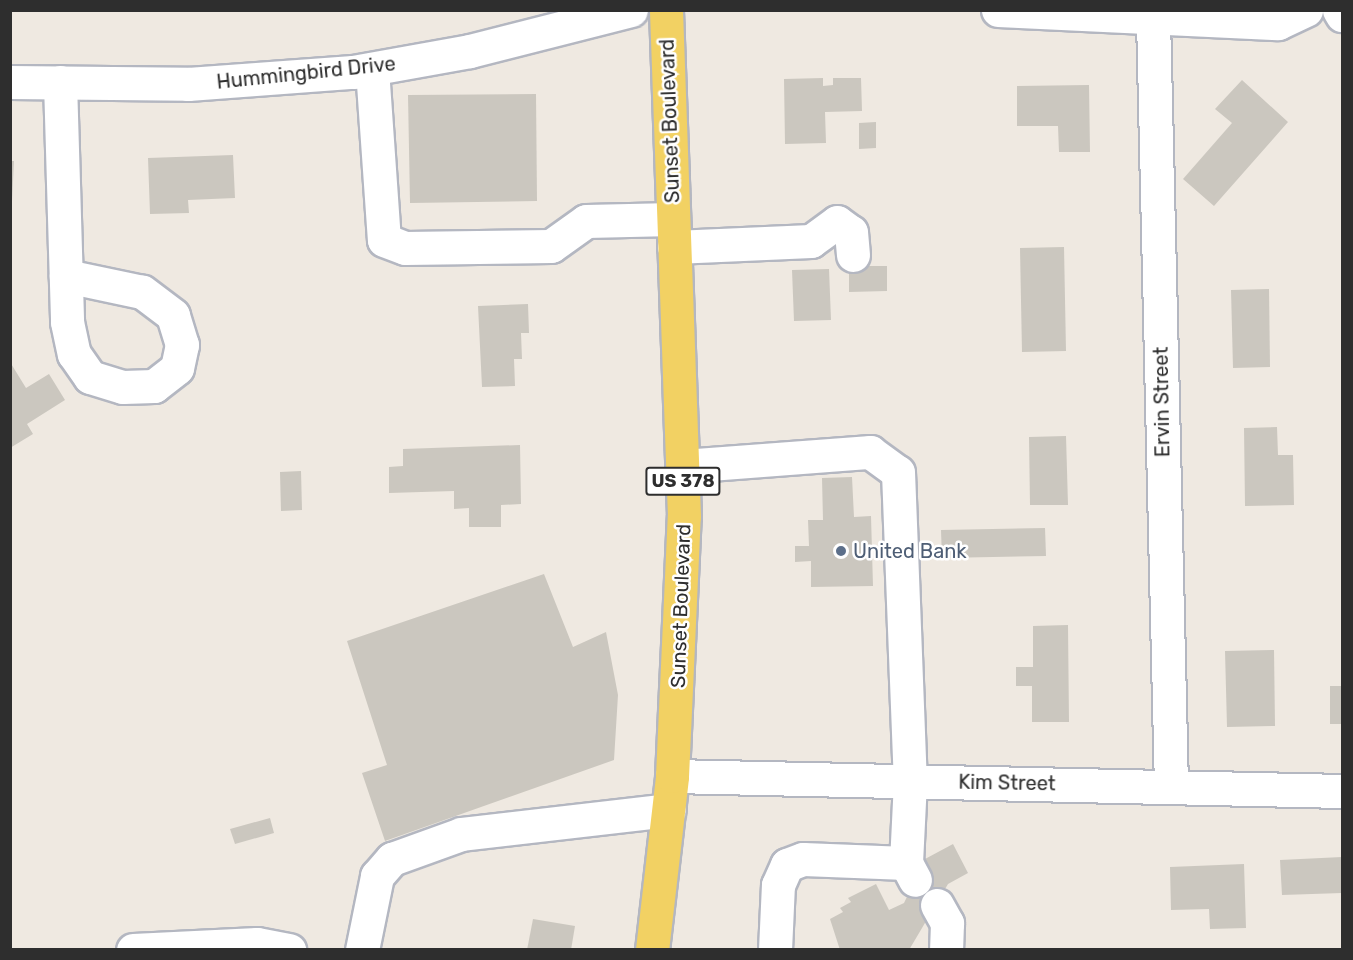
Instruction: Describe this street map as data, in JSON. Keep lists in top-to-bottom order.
{
  "streets": {
    "main road": ["Sunset Boulevard", "US 378"],
    "street": ["Hummingbird Drive", "Ervin Street", "Kim Street"]
  },
  "crossings": [
    ["Sunset Boulevard", "Kim Street"],
    ["Ervin Street", "Kim Street"]
  ],
  "places": ["United Bank"]
}
